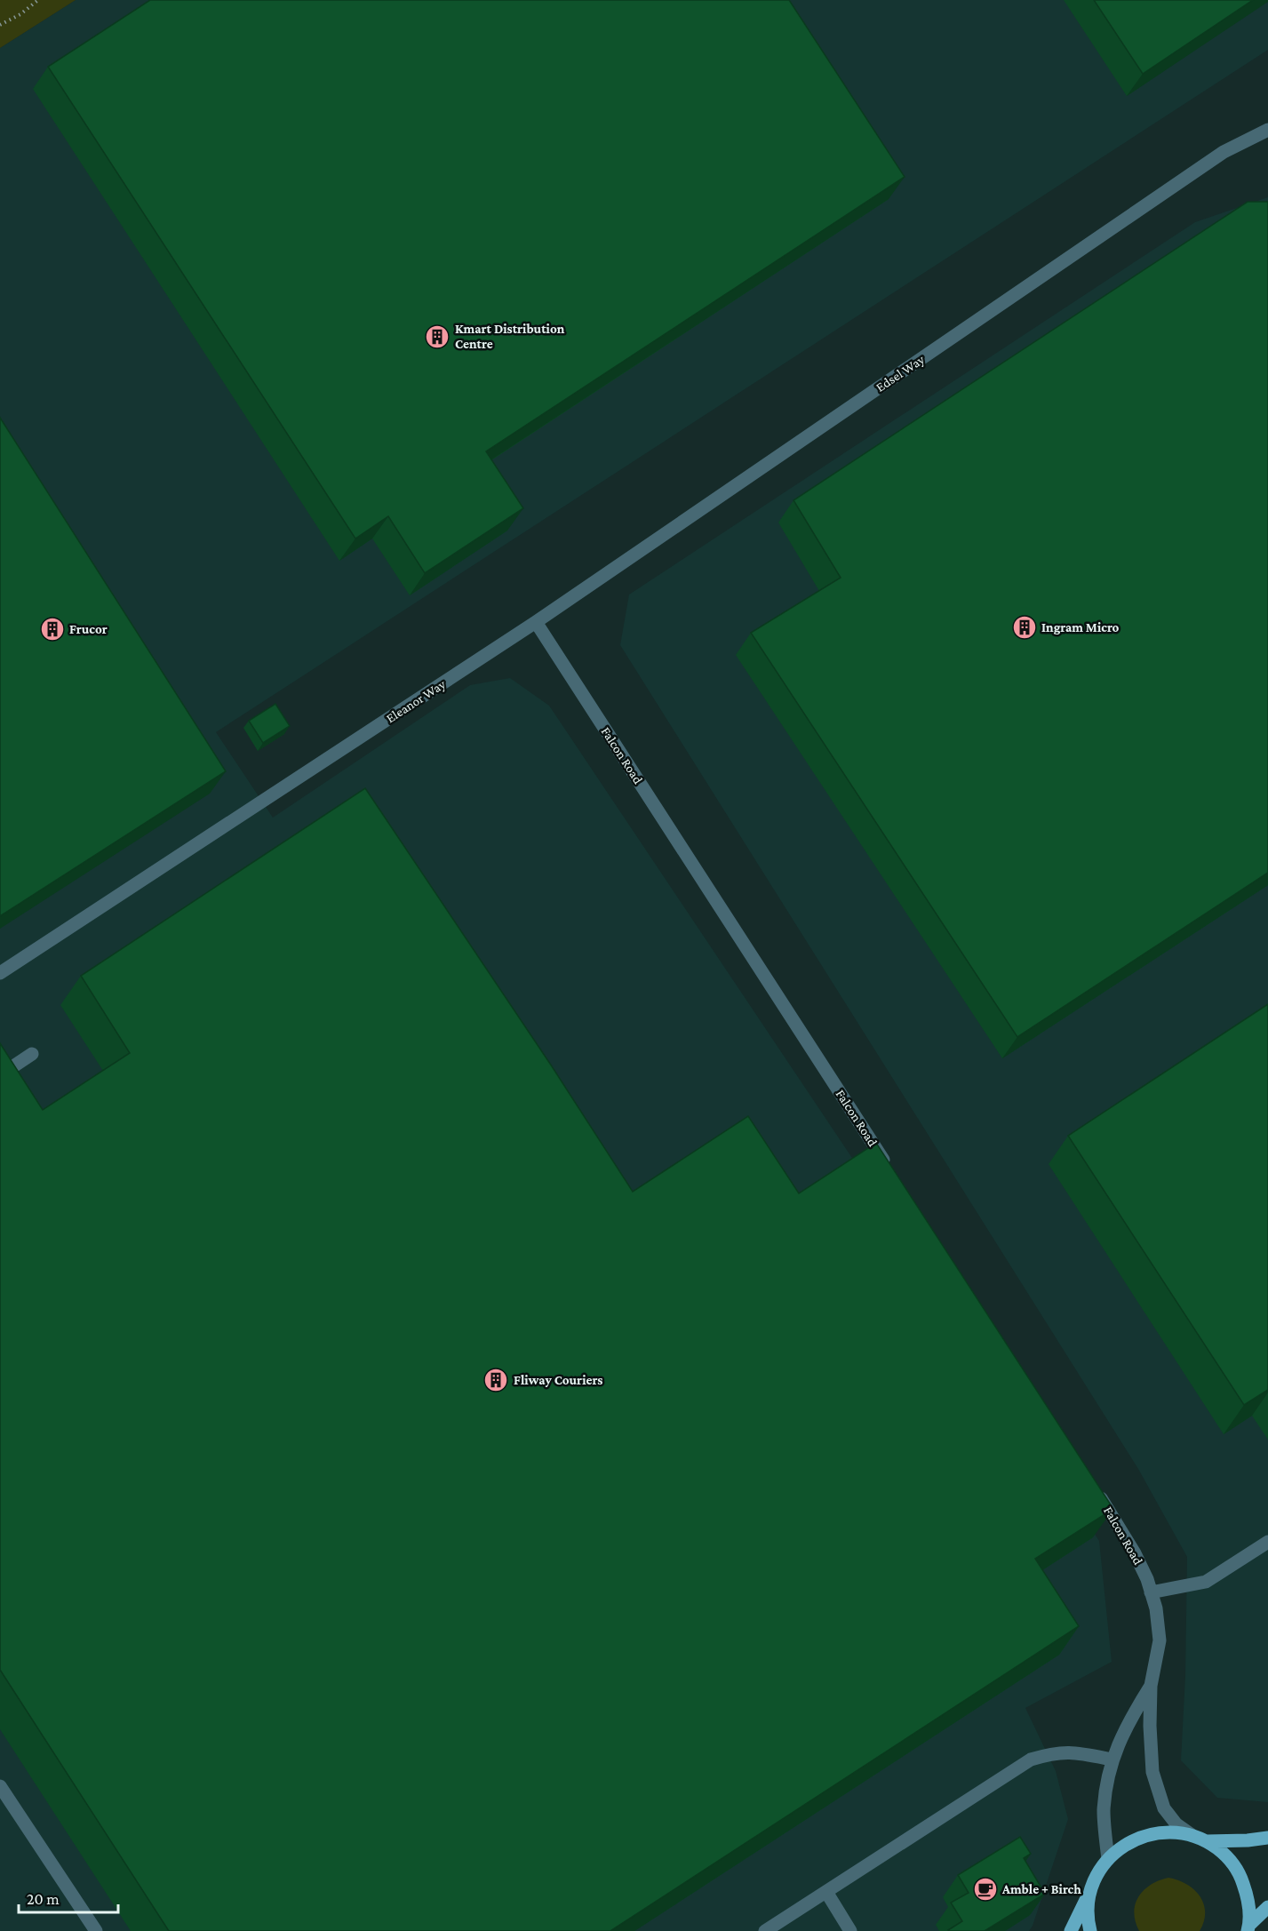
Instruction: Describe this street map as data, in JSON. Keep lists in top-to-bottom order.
{
  "streets": {
    "street": ["Edsel Way", "Eleanor Way", "Falcon Road"]
  },
  "crossings": [
    ["Edsel Way", "Eleanor Way"],
    ["Edsel Way", "Falcon Road"],
    ["Eleanor Way", "Falcon Road"]
  ],
  "places": {
    "building": [
      "Kmart Distribution Centre",
      "Ingram Micro",
      "Frucor",
      "Fliway Couriers"
    ],
    "cafe": ["Amble + Birch"]
  },
  "scale_bar": "20 m"
}
